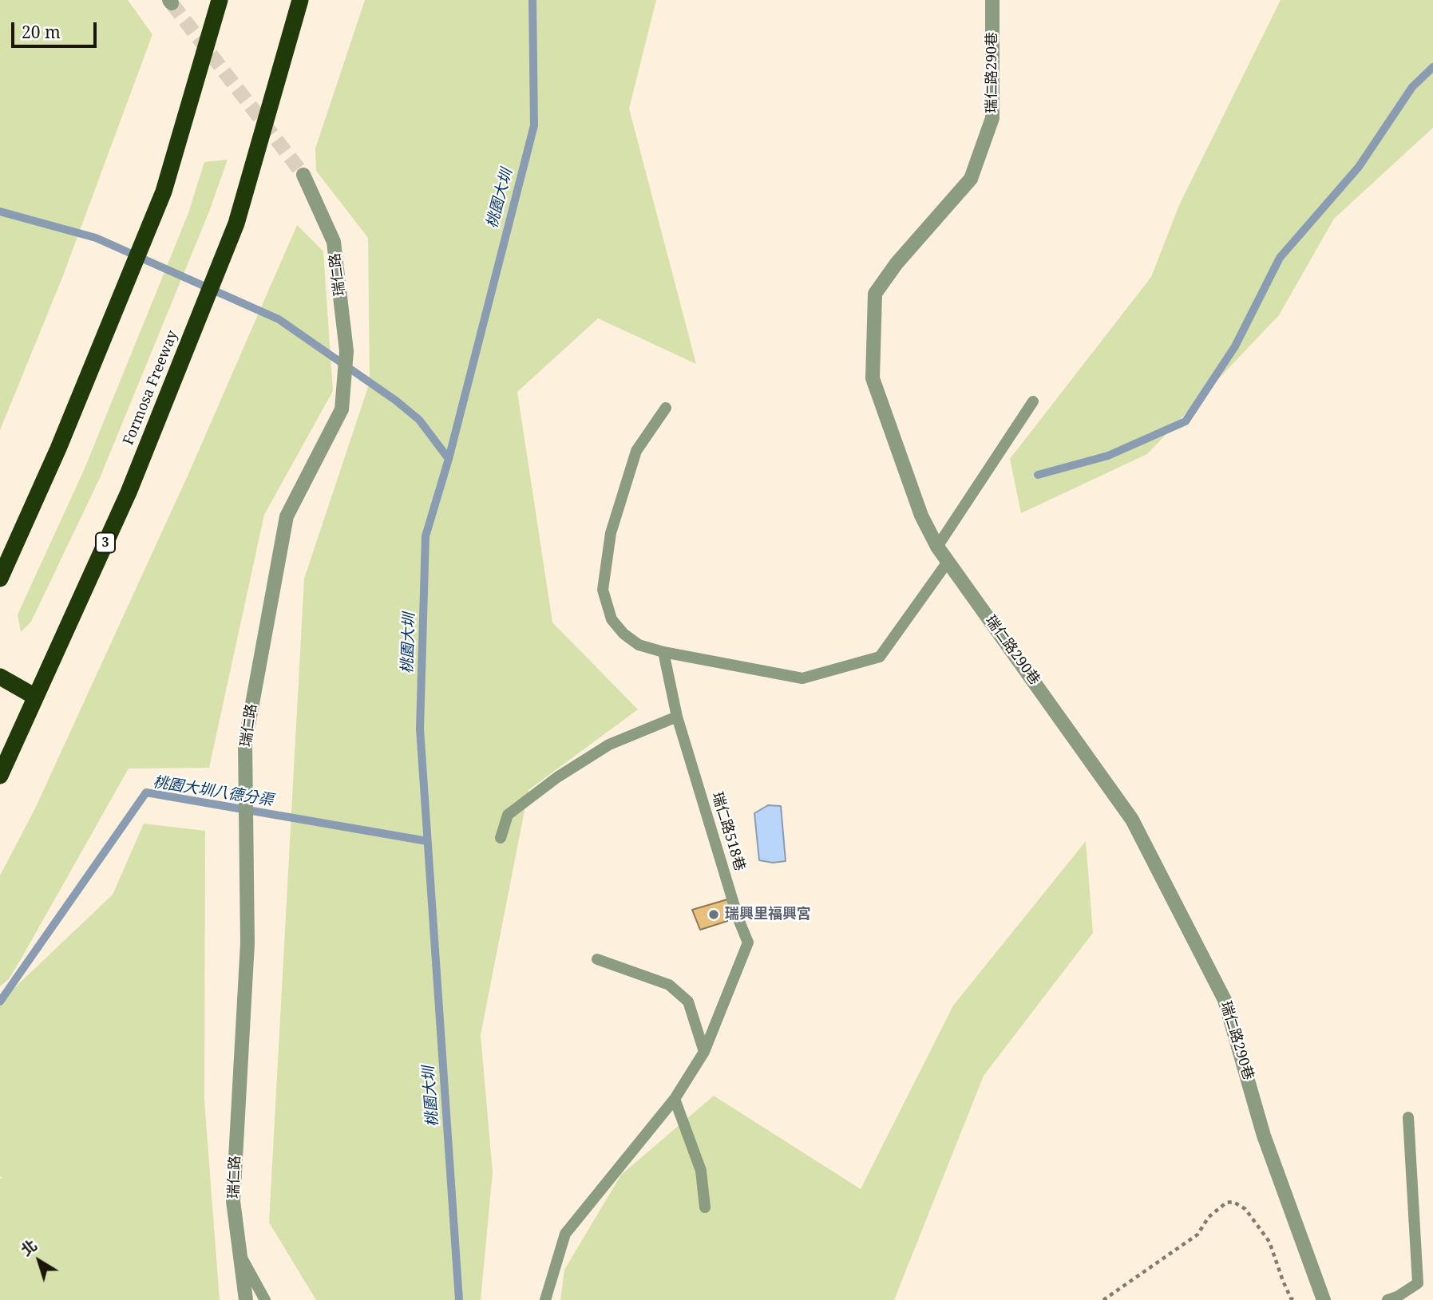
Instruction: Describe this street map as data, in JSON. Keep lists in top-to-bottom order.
{
  "streets": {
    "highway": ["Formosa Freeway", "3"],
    "street": ["瑞仁路290巷", "瑞仁路"],
    "lane": ["瑞仁路518巷"]
  },
  "water": ["桃園大圳", "桃園大圳八德分渠"],
  "places": ["瑞興里福興宮"],
  "scale_bar": "20 m",
  "north": "top left"
}
